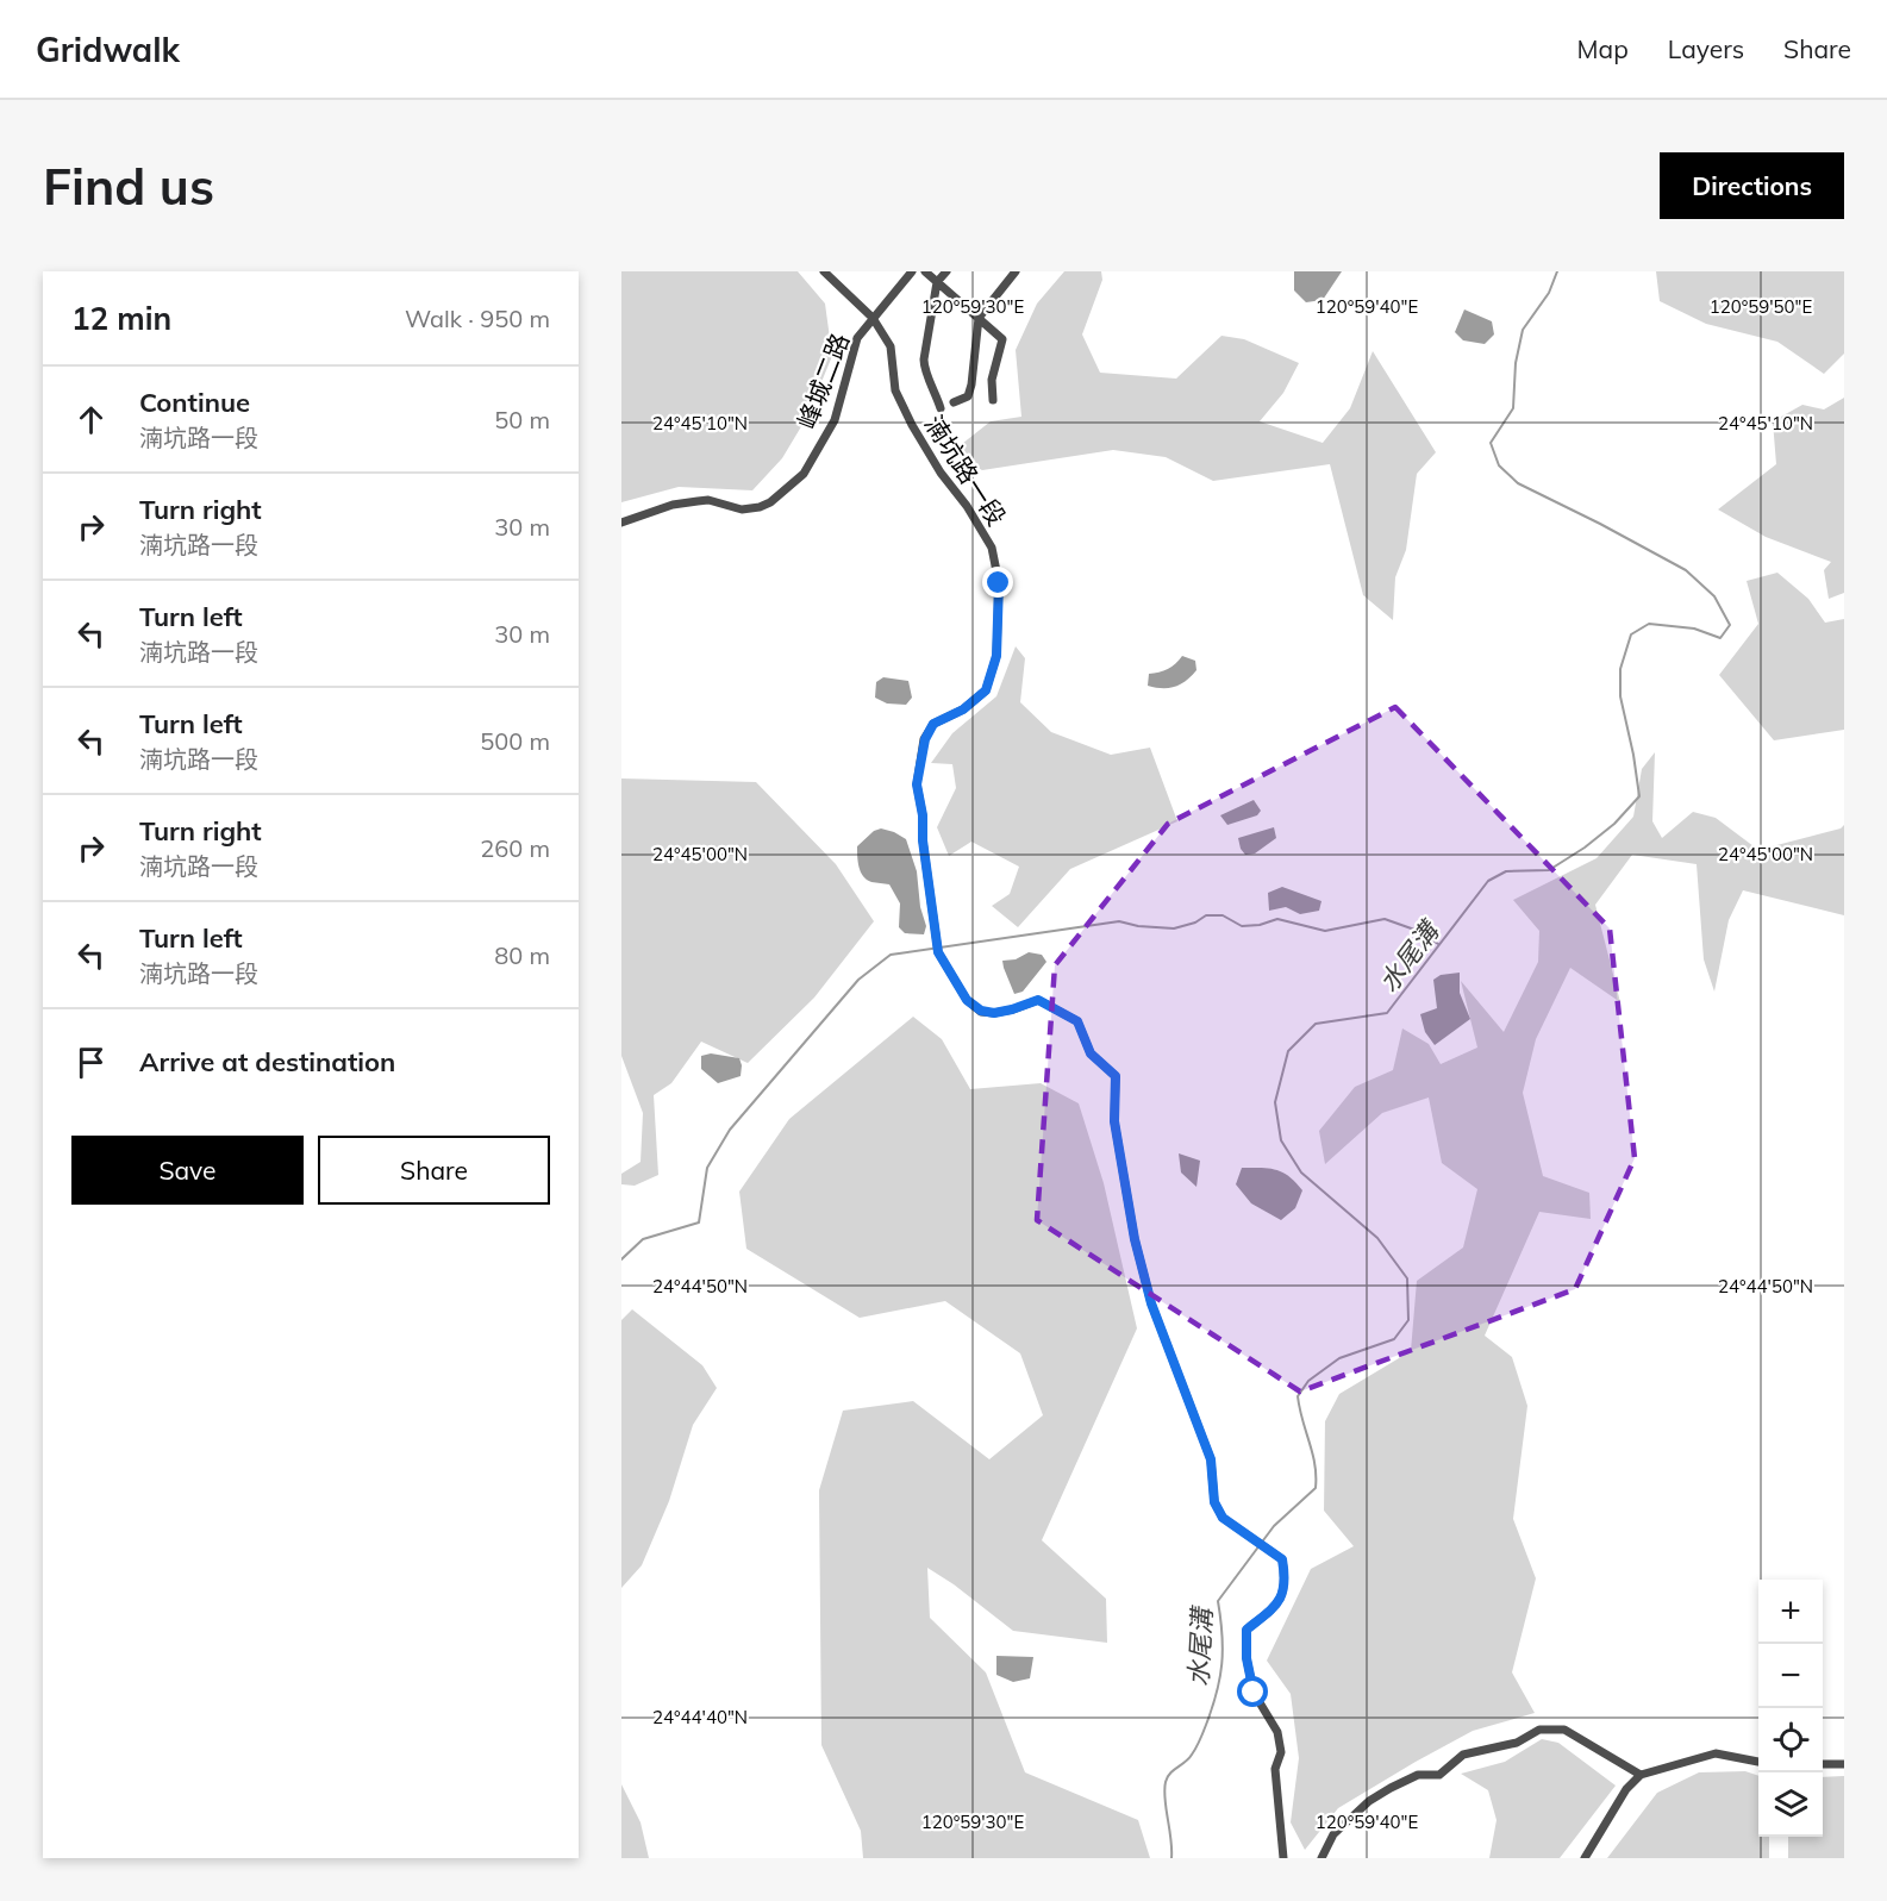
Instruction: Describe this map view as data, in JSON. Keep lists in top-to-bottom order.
{
  "streets": {
    "street": ["峰城二路", "湳坑路一段"]
  },
  "crossings": [
    ["峰城二路", "湳坑路一段"]
  ],
  "water": ["水尾溝"],
  "page": {
    "header": "Gridwalk",
    "nav": ["Map", "Layers", "Share"],
    "buttons": [
      "Directions",
      ["Save", "Share"]
    ],
    "title": "Find us",
    "heading": ["12 min", "Walk · 950 m"],
    "list": [
      ["Continue", "湳坑路一段", "50 m"],
      ["Turn right", "湳坑路一段", "30 m"],
      ["Turn left", "湳坑路一段", "30 m"],
      ["Turn left", "湳坑路一段", "500 m"],
      ["Turn right", "湳坑路一段", "260 m"],
      ["Turn left", "湳坑路一段", "80 m"],
      "Arrive at destination"
    ],
    "map_buttons": ["+", "−"]
  },
  "coordinates": [
    "120°59'30\"E",
    "120°59'40\"E",
    "120°59'50\"E",
    "24°45'10\"N",
    "24°45'00\"N",
    "24°44'50\"N",
    "24°44'40\"N"
  ]
}
